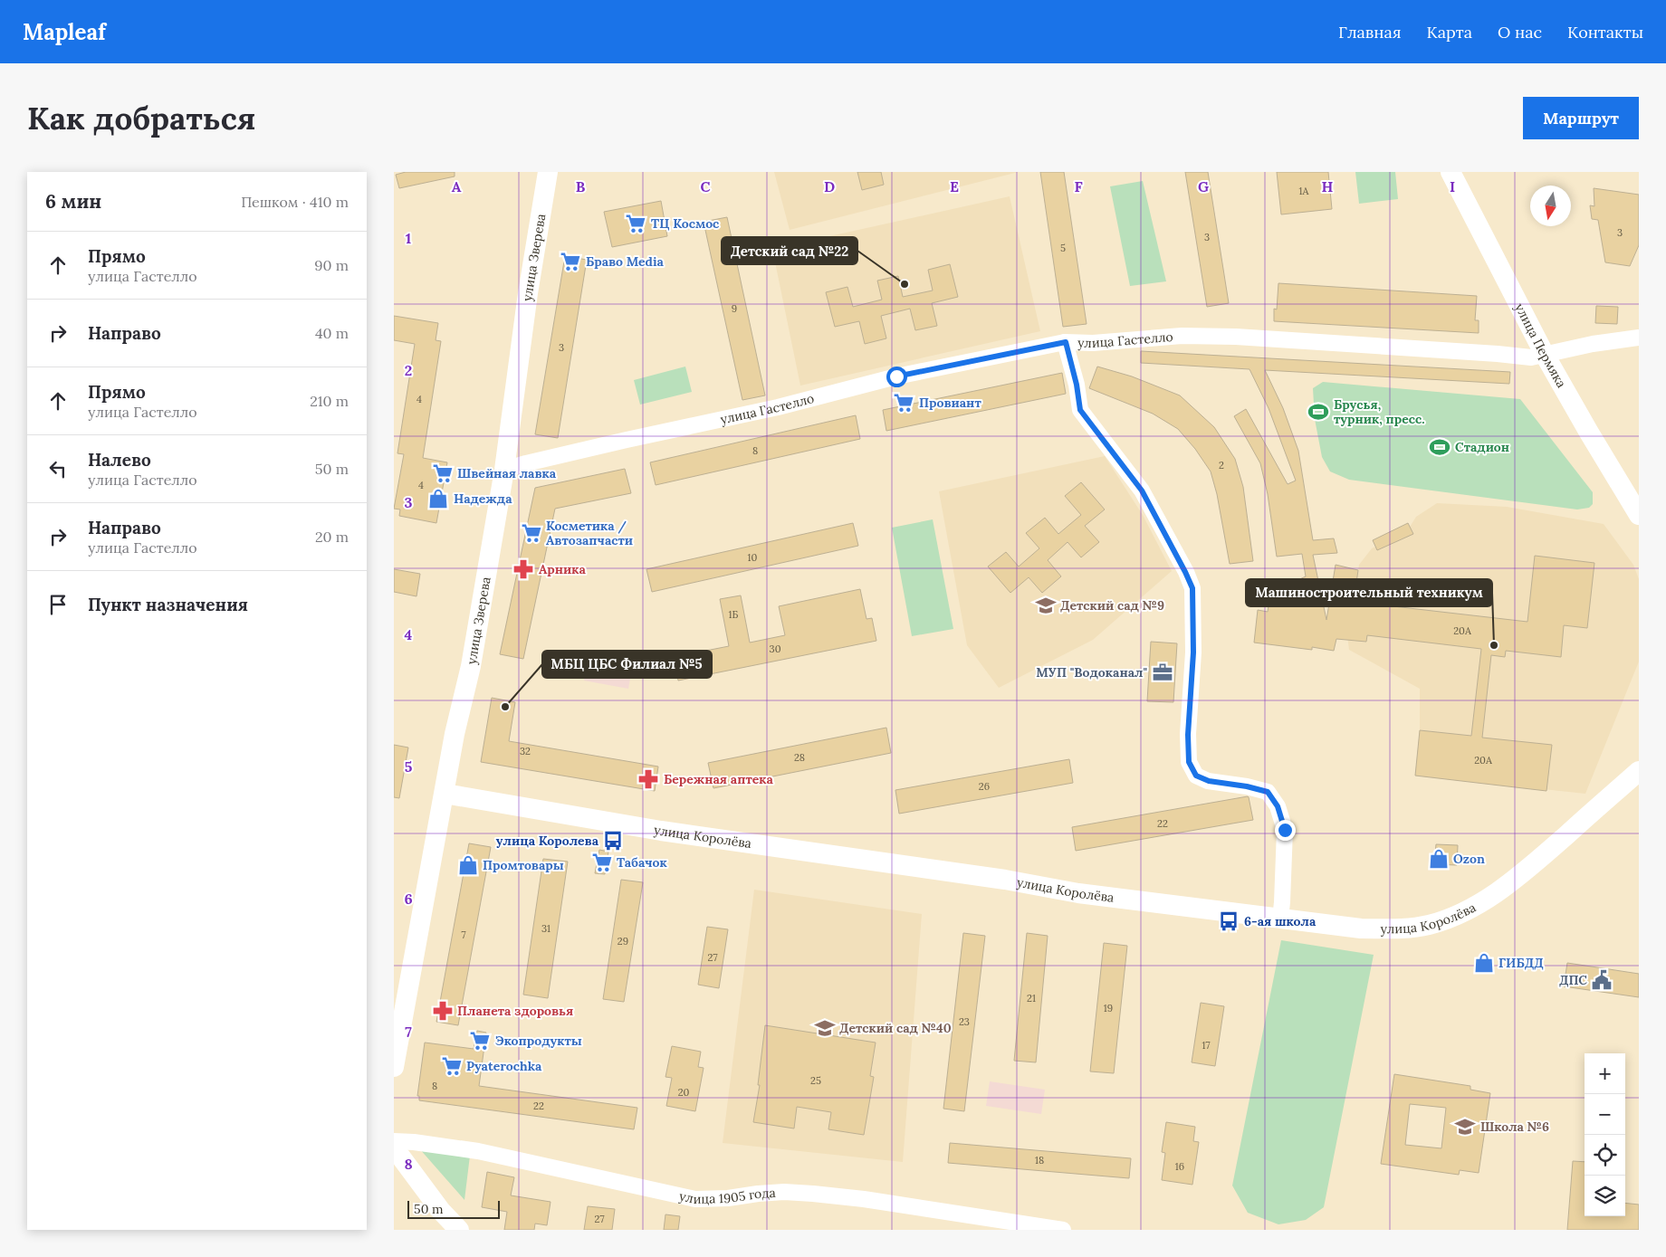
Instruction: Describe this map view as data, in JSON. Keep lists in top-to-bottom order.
{
  "streets": {
    "main road": ["улица Зверева", "улица Пермяка", "улица Королёва"],
    "street": ["улица Гастелло", "улица 1905 года"]
  },
  "crossings": [
    ["улица Зверева", "улица Гастелло"],
    ["улица Зверева", "улица Королёва"],
    ["улица Гастелло", "улица Пермяка"]
  ],
  "places": {
    "supermarket": [
      "ТЦ Космос",
      "Браво Media",
      "Провиант",
      "Швейная лавка",
      "Косметика / Автозапчасти",
      "Табачок",
      "Экопродукты",
      "Pyaterochka"
    ],
    "other": ["Детский сад №22", "Машиностроительный техникум", "МБЦ ЦБС Филиал №5"],
    "sports": ["Брусья, турник, пресс.", "Стадион"],
    "shop": [
      "Надежда",
      "Ozon",
      "Промтовары",
      "ГИБДД"
    ],
    "pharmacy": ["Арника", "Бережная аптека", "Планета здоровья"],
    "school or university": ["Детский сад №9", "Детский сад №40", "Школа №6"],
    "office": ["МУП \"Водоканал\""],
    "bus stop": ["улица Королева", "6-ая школа"],
    "public building": ["ДПС"]
  },
  "house_numbers": [
    "1А",
    "3",
    "3",
    "5",
    "9",
    "3",
    "4",
    "8",
    "2",
    "4",
    "10",
    "1Б",
    "20А",
    "30",
    "32",
    "28",
    "20А",
    "26",
    "22",
    "31",
    "7",
    "29",
    "27",
    "21",
    "19",
    "23",
    "17",
    "25",
    "8",
    "20",
    "22",
    "18",
    "16",
    "27"
  ],
  "scale_bar": "50 m",
  "north": "bottom",
  "page": {
    "header": "Mapleaf",
    "nav": [
      "Главная",
      "Карта",
      "О нас",
      "Контакты"
    ],
    "buttons": "Маршрут",
    "title": "Как добраться",
    "heading": ["6 мин", "Пешком · 410 m"],
    "list": [
      ["Прямо", "улица Гастелло", "90 m"],
      ["Направо", "40 m"],
      ["Прямо", "улица Гастелло", "210 m"],
      ["Налево", "улица Гастелло", "50 m"],
      ["Направо", "улица Гастелло", "20 m"],
      "Пункт назначения"
    ],
    "map_buttons": ["+", "−"],
    "scale": "50 m"
  },
  "grid": {
    "columns": [
      "A",
      "B",
      "C",
      "D",
      "E",
      "F",
      "G",
      "H",
      "I"
    ],
    "rows": [
      "1",
      "2",
      "3",
      "4",
      "5",
      "6",
      "7",
      "8"
    ]
  }
}
